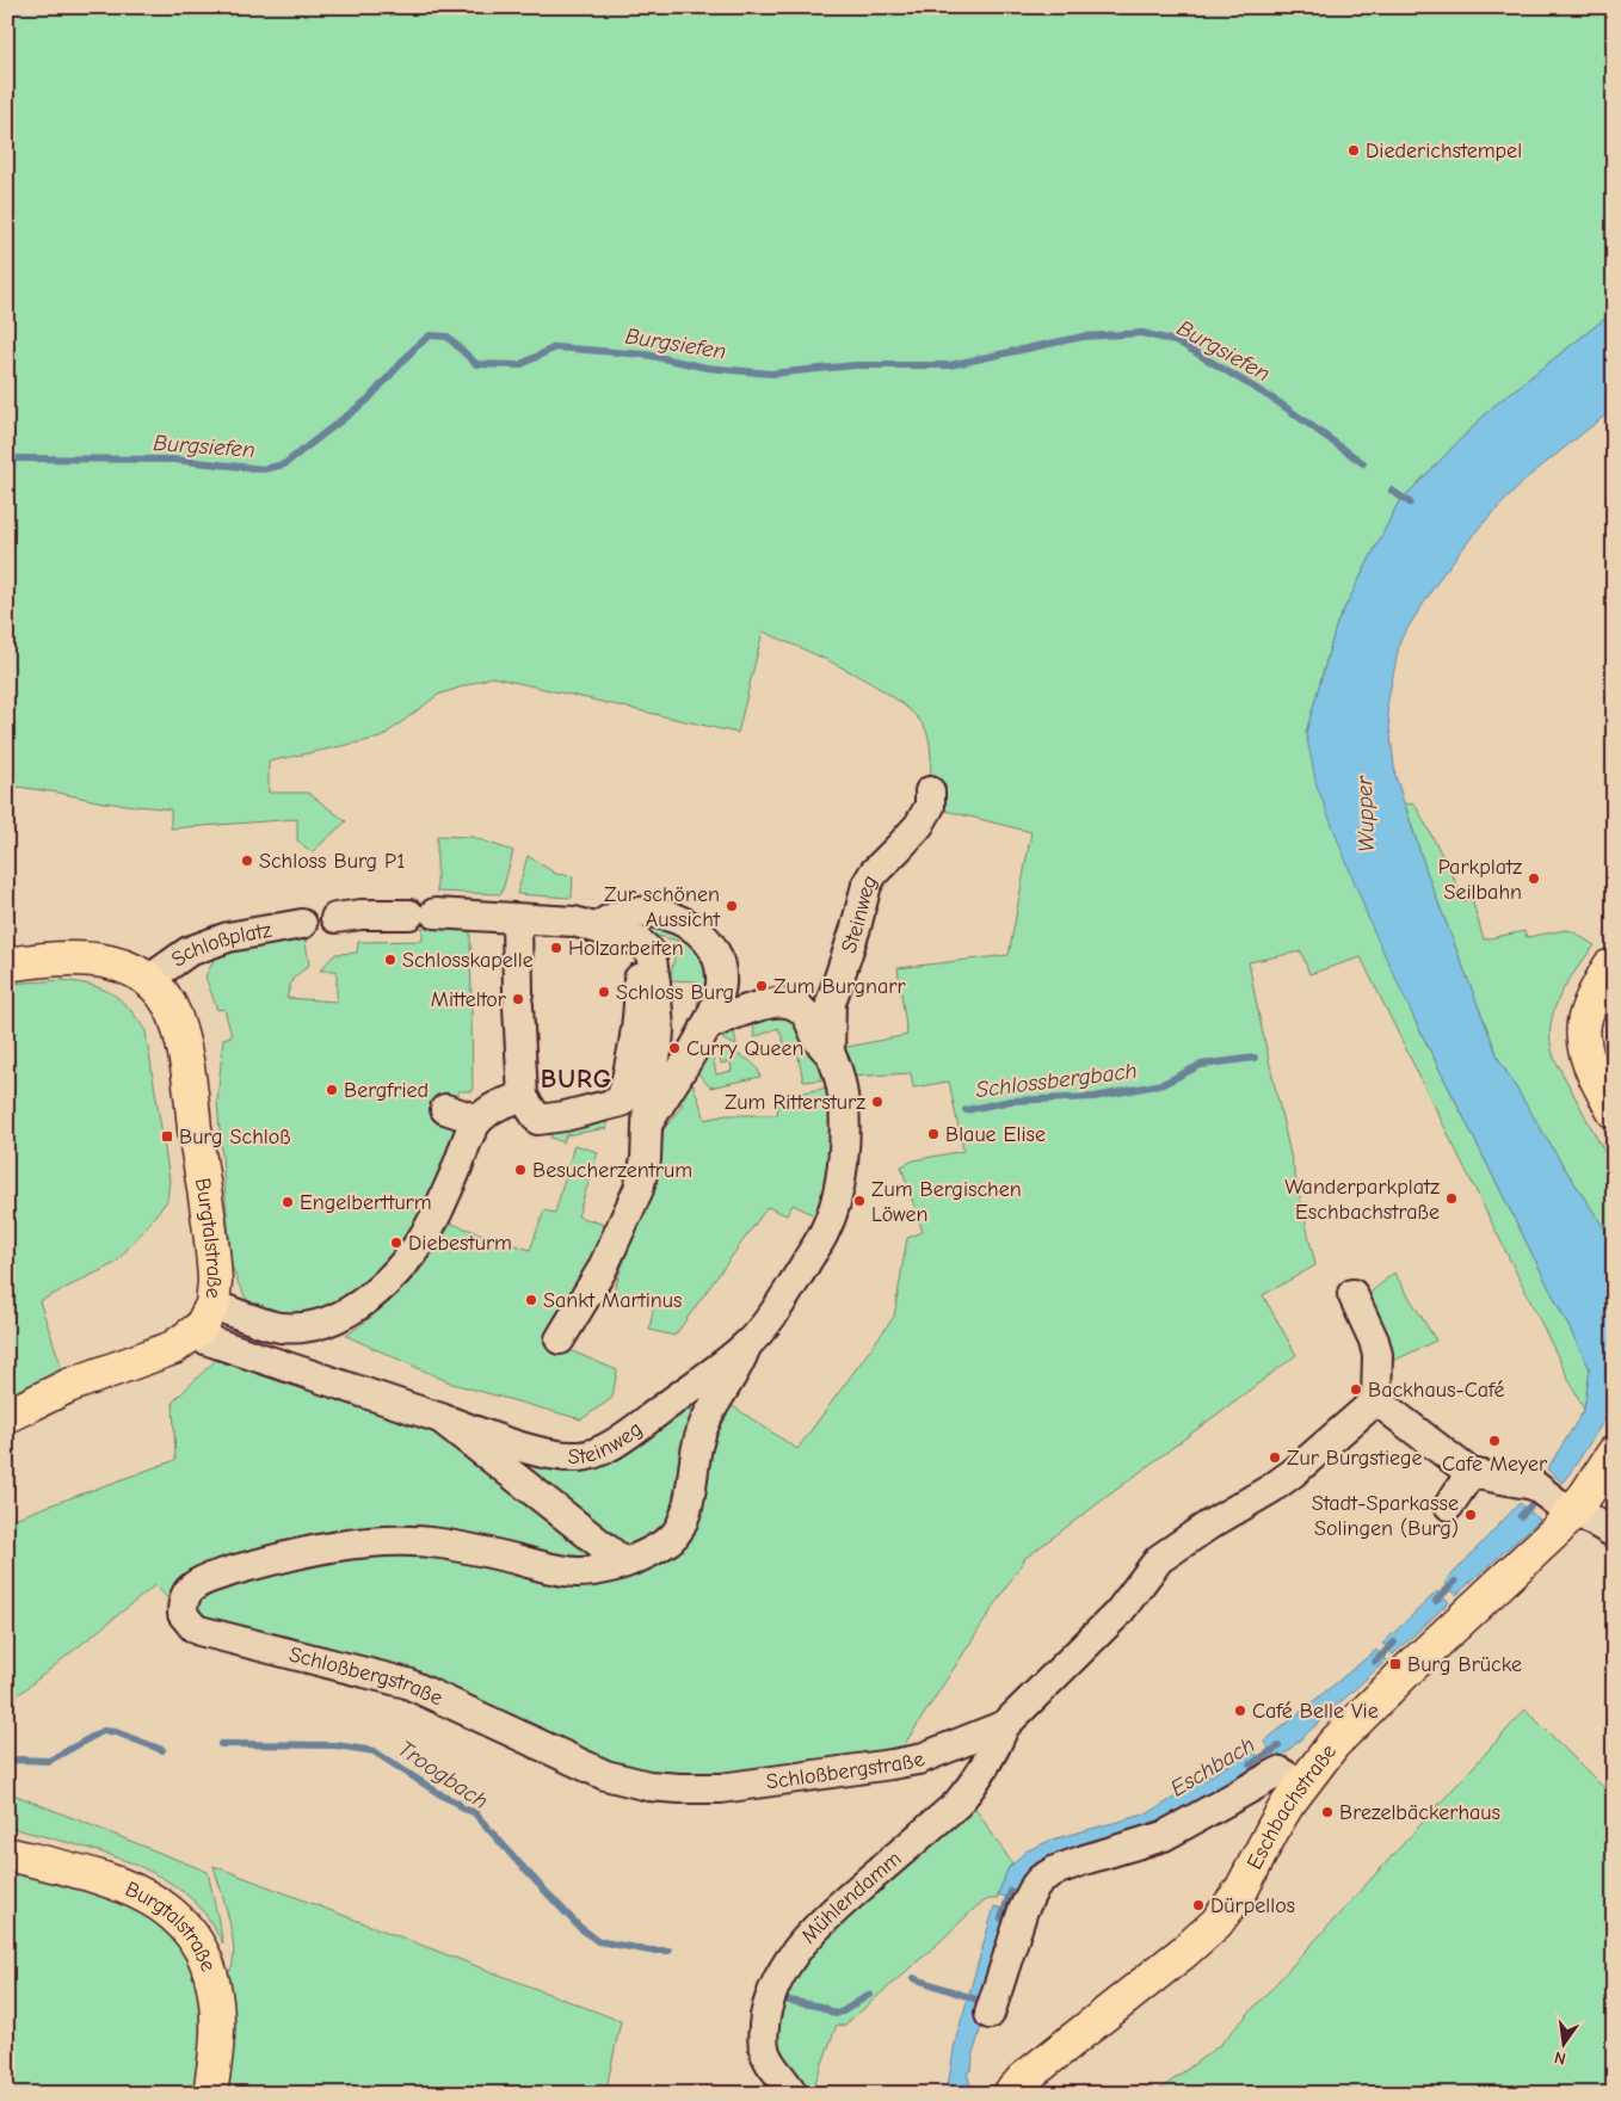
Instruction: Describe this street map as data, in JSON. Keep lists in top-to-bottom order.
{
  "streets": {
    "main road": ["Burgtalstraße", "Eschbachstraße"],
    "street": [
      "Steinweg",
      "Schloßplatz",
      "Schloßbergstraße",
      "Mühlendamm"
    ]
  },
  "crossings": [
    ["Steinweg", "Schloßbergstraße"],
    ["Schloßplatz", "Burgtalstraße"],
    ["Schloßbergstraße", "Mühlendamm"]
  ],
  "districts": ["BURG"],
  "water": [
    "Burgsiefen",
    "Wupper",
    "Schlossbergbach",
    "Eschbach",
    "Troogbach"
  ],
  "places": {
    "other": [
      "Diederichstempel",
      "Schloss Burg P1",
      "Parkplatz Seilbahn",
      "Zur schönen Aussicht",
      "Holzarbeiten",
      "Schlosskapelle",
      "Zum Burgnarr",
      "Schloss Burg",
      "Mitteltor",
      "Curry Queen",
      "Bergfried",
      "Zum Rittersturz",
      "Blaue Elise",
      "Besucherzentrum",
      "Wanderparkplatz Eschbachstraße",
      "Zum Bergischen Löwen",
      "Engelbertturm",
      "Diebesturm",
      "Sankt Martinus",
      "Backhaus-Café",
      "Cafe Meyer",
      "Zur Burgstiege",
      "Stadt-Sparkasse Solingen (Burg)",
      "Café Belle Vie",
      "Brezelbäckerhaus",
      "Dürpellos"
    ],
    "transit": ["Burg Schloß", "Burg Brücke"]
  },
  "north": "bottom"
}
